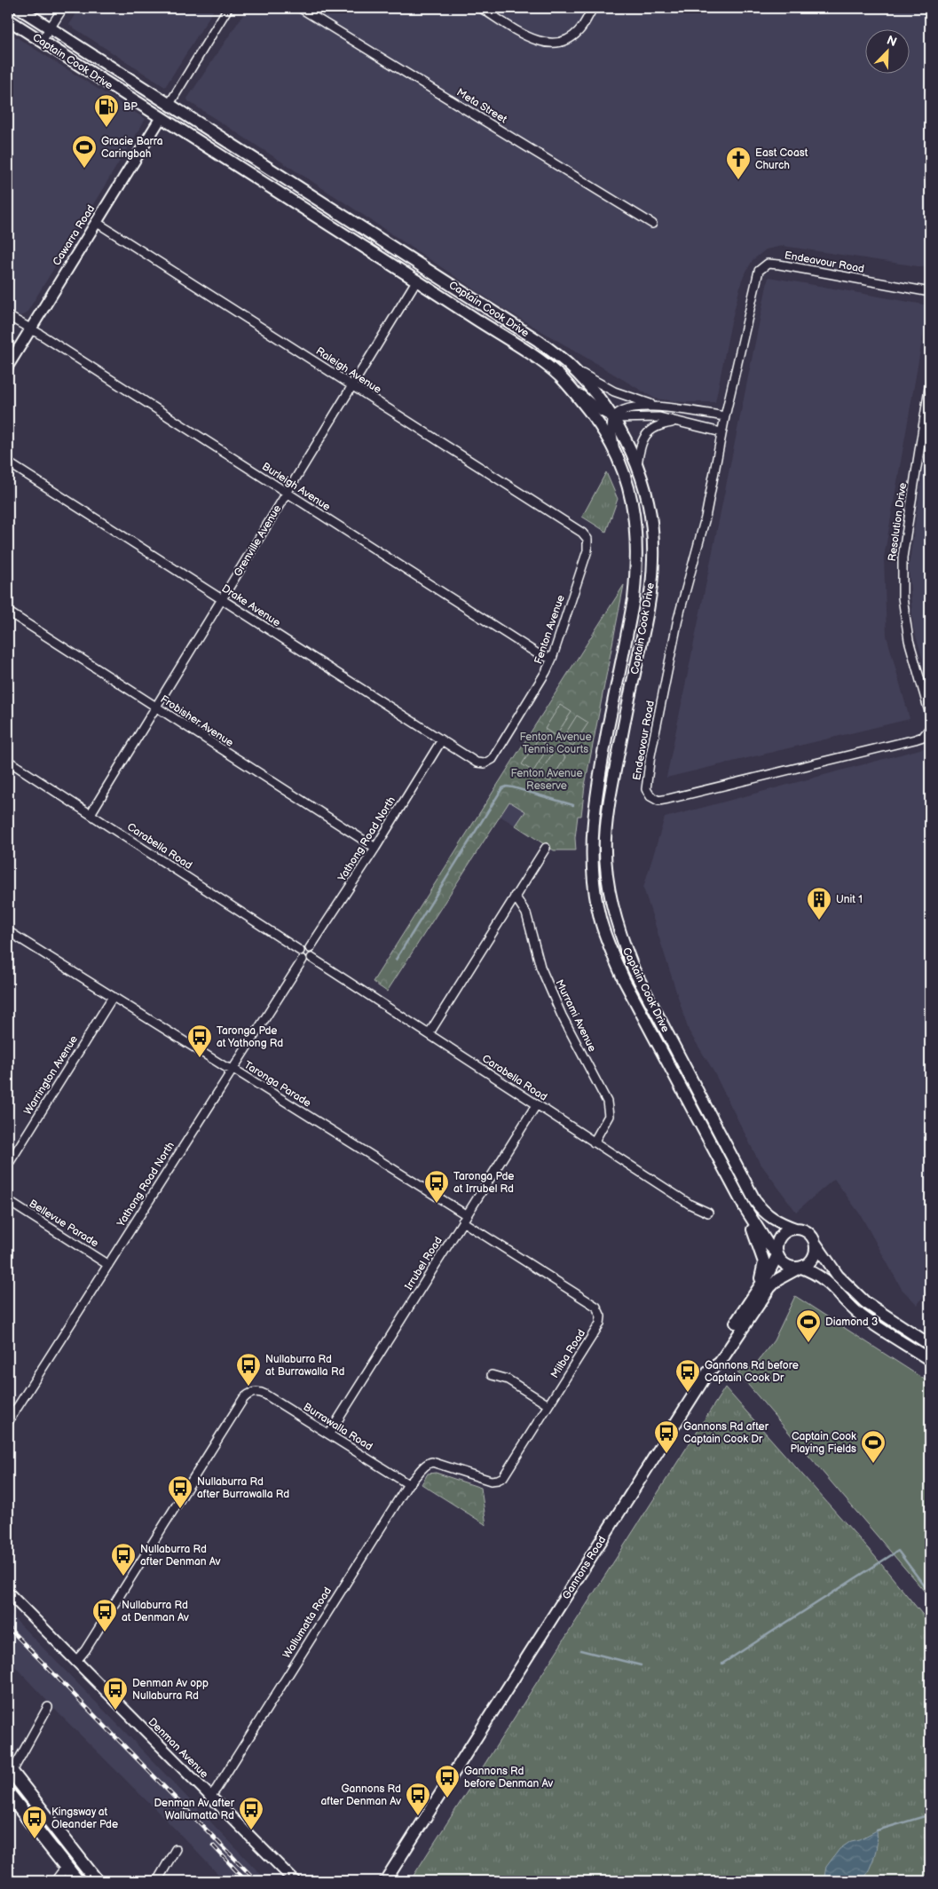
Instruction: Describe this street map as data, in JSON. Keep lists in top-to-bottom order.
{
  "streets": {
    "main road": ["Captain Cook Drive", "Grenville Avenue", "Gannons Road"],
    "street": [
      "Meta Street",
      "Cawarra Road",
      "Endeavour Road",
      "Raleigh Avenue",
      "Burleigh Avenue",
      "Resolution Drive",
      "Drake Avenue",
      "Fenton Avenue",
      "Frobisher Avenue",
      "Yathong Road North",
      "Carabella Road",
      "Murrami Avenue",
      "Warrington Avenue",
      "Taronga Parade",
      "Bellevue Parade",
      "Irrubel Road",
      "Milba Road",
      "Burrawalla Road",
      "Wallumatta Road",
      "Denman Avenue"
    ]
  },
  "crossings": [
    ["Captain Cook Drive", "Cawarra Road"],
    ["Captain Cook Drive", "Grenville Avenue"],
    ["Captain Cook Drive", "Gannons Road"],
    ["Cawarra Road", "Raleigh Avenue"],
    ["Cawarra Road", "Burleigh Avenue"],
    ["Raleigh Avenue", "Grenville Avenue"],
    ["Raleigh Avenue", "Fenton Avenue"],
    ["Burleigh Avenue", "Grenville Avenue"],
    ["Burleigh Avenue", "Fenton Avenue"],
    ["Grenville Avenue", "Drake Avenue"],
    ["Grenville Avenue", "Frobisher Avenue"],
    ["Grenville Avenue", "Carabella Road"],
    ["Drake Avenue", "Fenton Avenue"],
    ["Drake Avenue", "Yathong Road North"],
    ["Frobisher Avenue", "Yathong Road North"],
    ["Yathong Road North", "Carabella Road"],
    ["Yathong Road North", "Taronga Parade"],
    ["Yathong Road North", "Bellevue Parade"],
    ["Carabella Road", "Murrami Avenue"],
    ["Carabella Road", "Irrubel Road"],
    ["Warrington Avenue", "Taronga Parade"],
    ["Taronga Parade", "Irrubel Road"],
    ["Taronga Parade", "Milba Road"],
    ["Irrubel Road", "Milba Road"],
    ["Irrubel Road", "Burrawalla Road"],
    ["Milba Road", "Wallumatta Road"],
    ["Burrawalla Road", "Wallumatta Road"],
    ["Burrawalla Road", "Denman Avenue"],
    ["Wallumatta Road", "Denman Avenue"]
  ],
  "parks": ["Fenton Avenue Tennis Courts", "Fenton Avenue Reserve"],
  "places": {
    "fuel station": ["BP"],
    "sports": ["Gracie Barra Caringbah", "Diamond 3", "Captain Cook Playing Fields"],
    "church": ["East Coast Church"],
    "building": ["Unit 1"],
    "bus stop": [
      "Taronga Pde at Yathong Rd",
      "Taronga Pde at Irrubel Rd",
      "Nullaburra Rd at Burrawalla Rd",
      "Gannons Rd before Captain Cook Dr",
      "Gannons Rd after Captain Cook Dr",
      "Nullaburra Rd after Burrawalla Rd",
      "Nullaburra Rd after Denman Av",
      "Nullaburra Rd at Denman Av",
      "Denman Av opp Nullaburra Rd",
      "Gannons Rd before Denman Av",
      "Gannons Rd after Denman Av",
      "Denman Av after Wallumatta Rd",
      "Kingsway at Oleander Pde"
    ]
  },
  "north": "top right"
}
